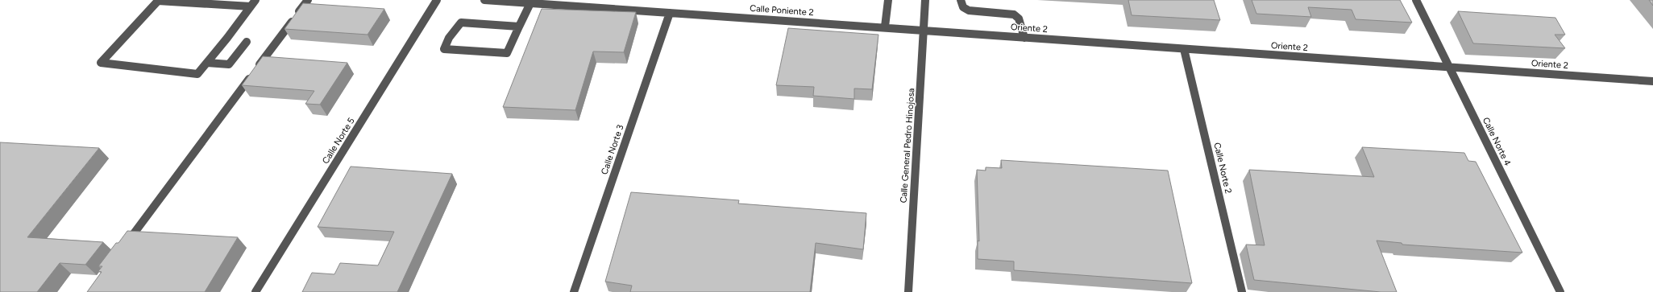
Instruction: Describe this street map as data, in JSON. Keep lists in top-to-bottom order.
{
  "streets": {
    "street": [
      "Calle Poniente 2",
      "Oriente 2",
      "Calle Norte 5",
      "Calle Norte 4",
      "Calle General Pedro Hinojosa",
      "Calle Norte 3",
      "Calle Norte 2"
    ]
  },
  "crossings": [
    ["Calle Poniente 2", "Oriente 2"],
    ["Calle Poniente 2", "Calle General Pedro Hinojosa"],
    ["Calle Poniente 2", "Calle Norte 3"],
    ["Oriente 2", "Calle Norte 4"],
    ["Oriente 2", "Calle General Pedro Hinojosa"],
    ["Oriente 2", "Calle Norte 2"]
  ]
}
